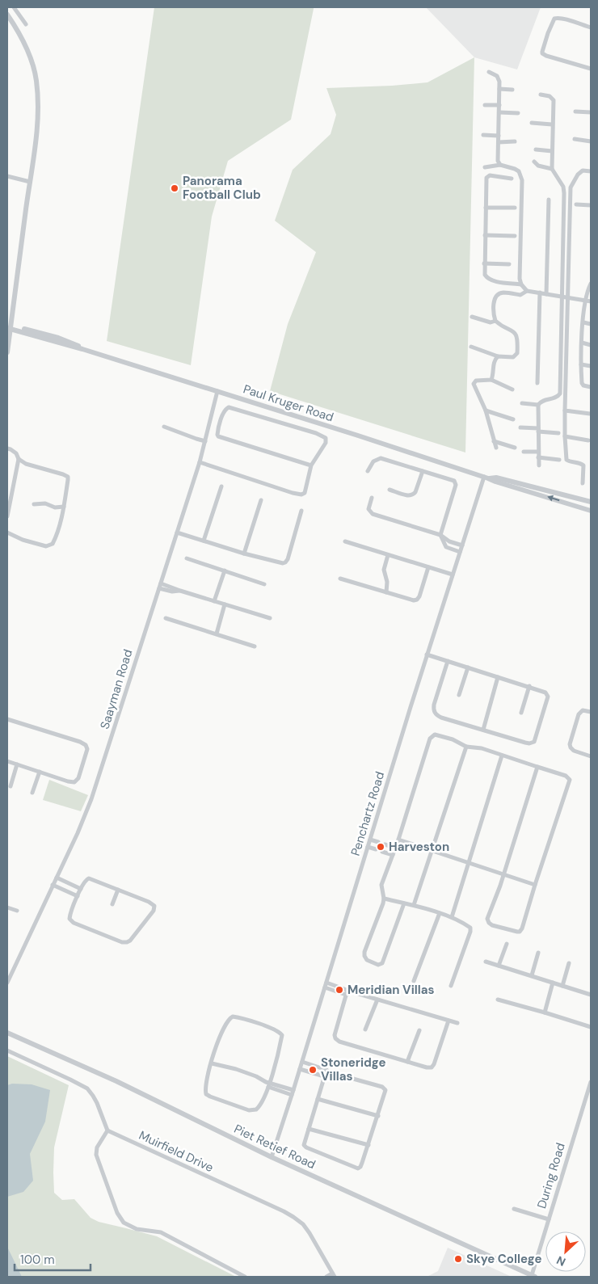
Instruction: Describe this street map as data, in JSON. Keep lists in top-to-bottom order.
{
  "streets": {
    "street": [
      "Paul Kruger Road",
      "Saayman Road",
      "Penchartz Road",
      "Piet Retief Road",
      "Muirfield Drive",
      "During Road"
    ]
  },
  "crossings": [
    ["Paul Kruger Road", "Saayman Road"],
    ["Paul Kruger Road", "Penchartz Road"],
    ["Penchartz Road", "Piet Retief Road"],
    ["Piet Retief Road", "During Road"]
  ],
  "places": [
    "Panorama Football Club",
    "Harveston",
    "Meridian Villas",
    "Stoneridge Villas",
    "Skye College"
  ],
  "scale_bar": "100 m",
  "north": "bottom left"
}
